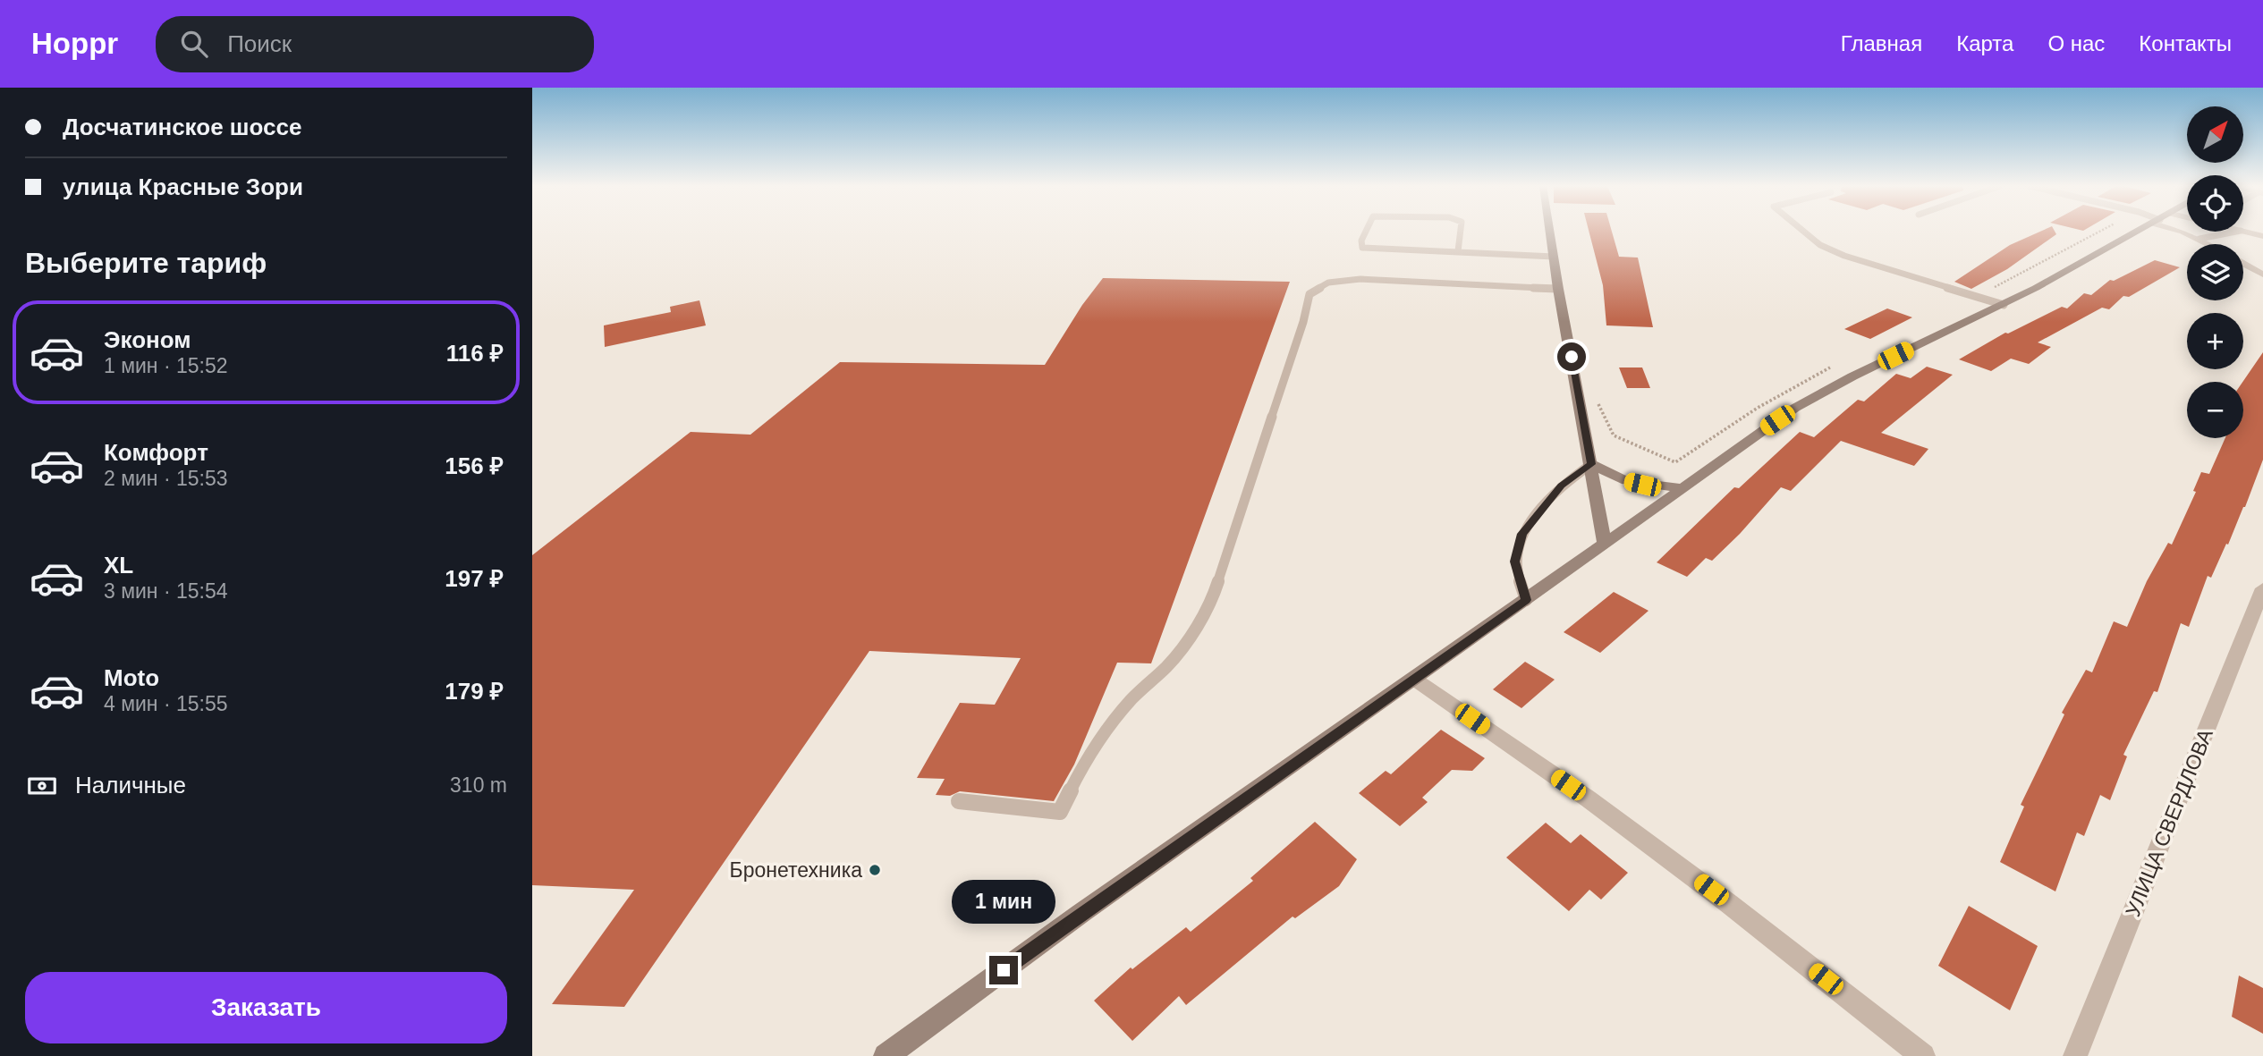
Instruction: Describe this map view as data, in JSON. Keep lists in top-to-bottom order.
{
  "streets": {
    "street": ["УЛИЦА СВЕРДЛОВА"]
  },
  "places": ["Бронетехника"],
  "north": "top right",
  "page": {
    "header": "Hoppr",
    "search": "Поиск",
    "nav": [
      "Главная",
      "Карта",
      "О нас",
      "Контакты"
    ],
    "banner": ["Досчатинское шоссе", "улица Красные Зори"],
    "map_buttons": ["+", "−"],
    "heading": "Выберите тариф",
    "list": [
      {
        "name": "Эконом",
        "note": "1 мин · 15:52",
        "value": "116 ₽"
      },
      {
        "name": "Комфорт",
        "note": "2 мин · 15:53",
        "value": "156 ₽"
      },
      {
        "name": "XL",
        "note": "3 мин · 15:54",
        "value": "197 ₽"
      },
      {
        "name": "Moto",
        "note": "4 мин · 15:55",
        "value": "179 ₽"
      }
    ],
    "pay": ["Наличные", "310 m"],
    "bubble": "1 мин",
    "buttons": "Заказать"
  }
}
